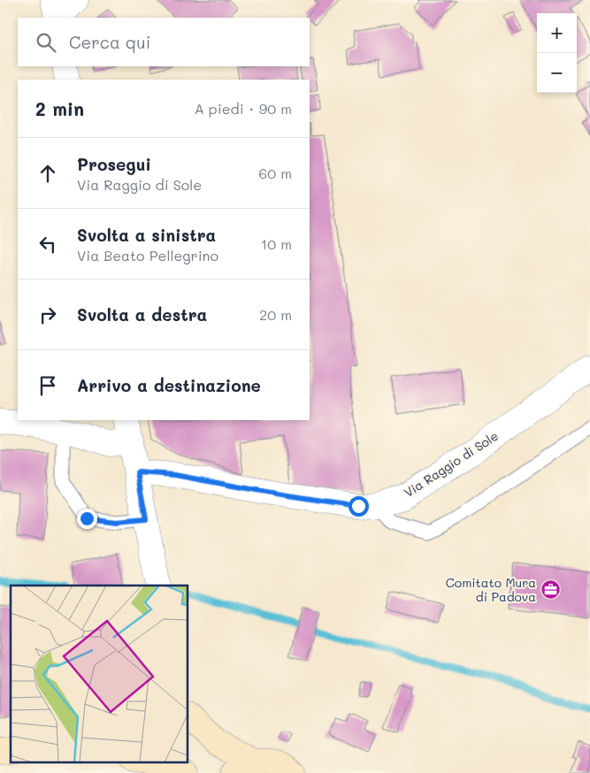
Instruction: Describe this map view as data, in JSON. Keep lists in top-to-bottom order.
{
  "streets": {
    "street": ["Via Raggio di Sole"]
  },
  "places": {
    "office": ["Comitato Mura di Padova"]
  },
  "page": {
    "map_buttons": ["+", "−"],
    "search": "Cerca qui",
    "heading": ["2 min", "A piedi · 90 m"],
    "list": [
      ["Prosegui", "Via Raggio di Sole", "60 m"],
      ["Svolta a sinistra", "Via Beato Pellegrino", "10 m"],
      ["Svolta a destra", "20 m"],
      "Arrivo a destinazione"
    ]
  }
}
